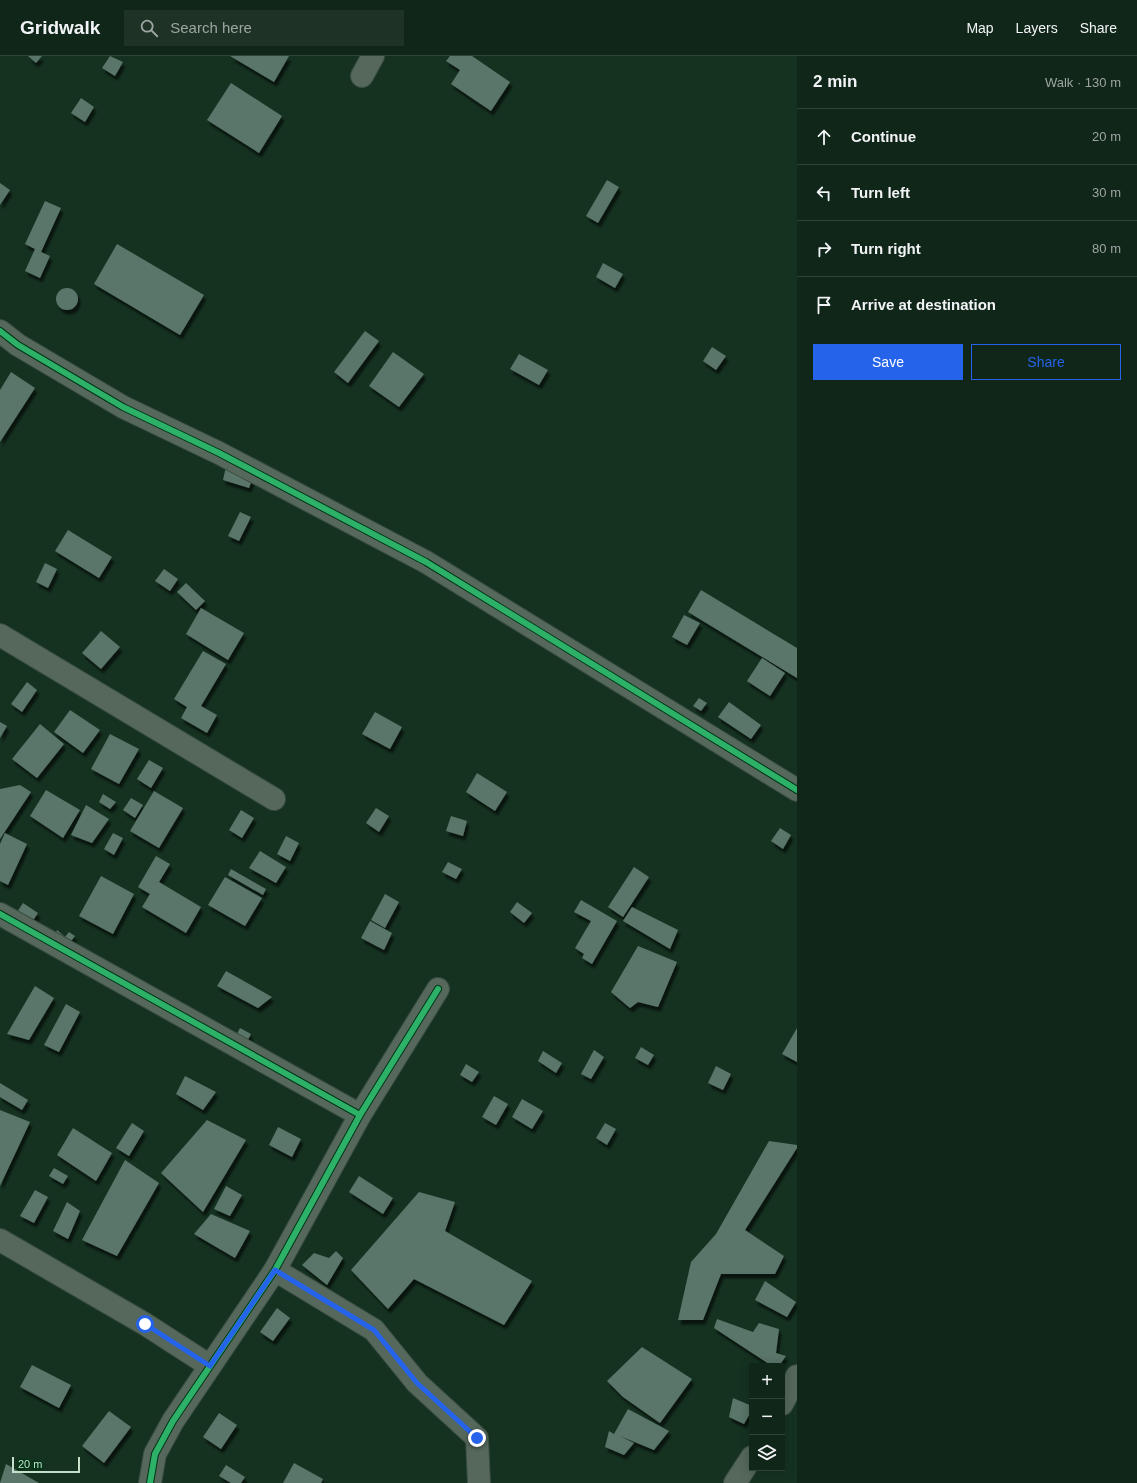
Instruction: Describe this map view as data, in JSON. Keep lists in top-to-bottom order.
{
  "scale_bar": "20 m",
  "page": {
    "header": "Gridwalk",
    "search": "Search here",
    "nav": ["Map", "Layers", "Share"],
    "heading": ["2 min", "Walk · 130 m"],
    "list": [
      ["Continue", "20 m"],
      ["Turn left", "30 m"],
      ["Turn right", "80 m"],
      "Arrive at destination"
    ],
    "buttons": ["Save", "Share"],
    "map_buttons": ["+", "−"],
    "scale": "20 m"
  }
}
